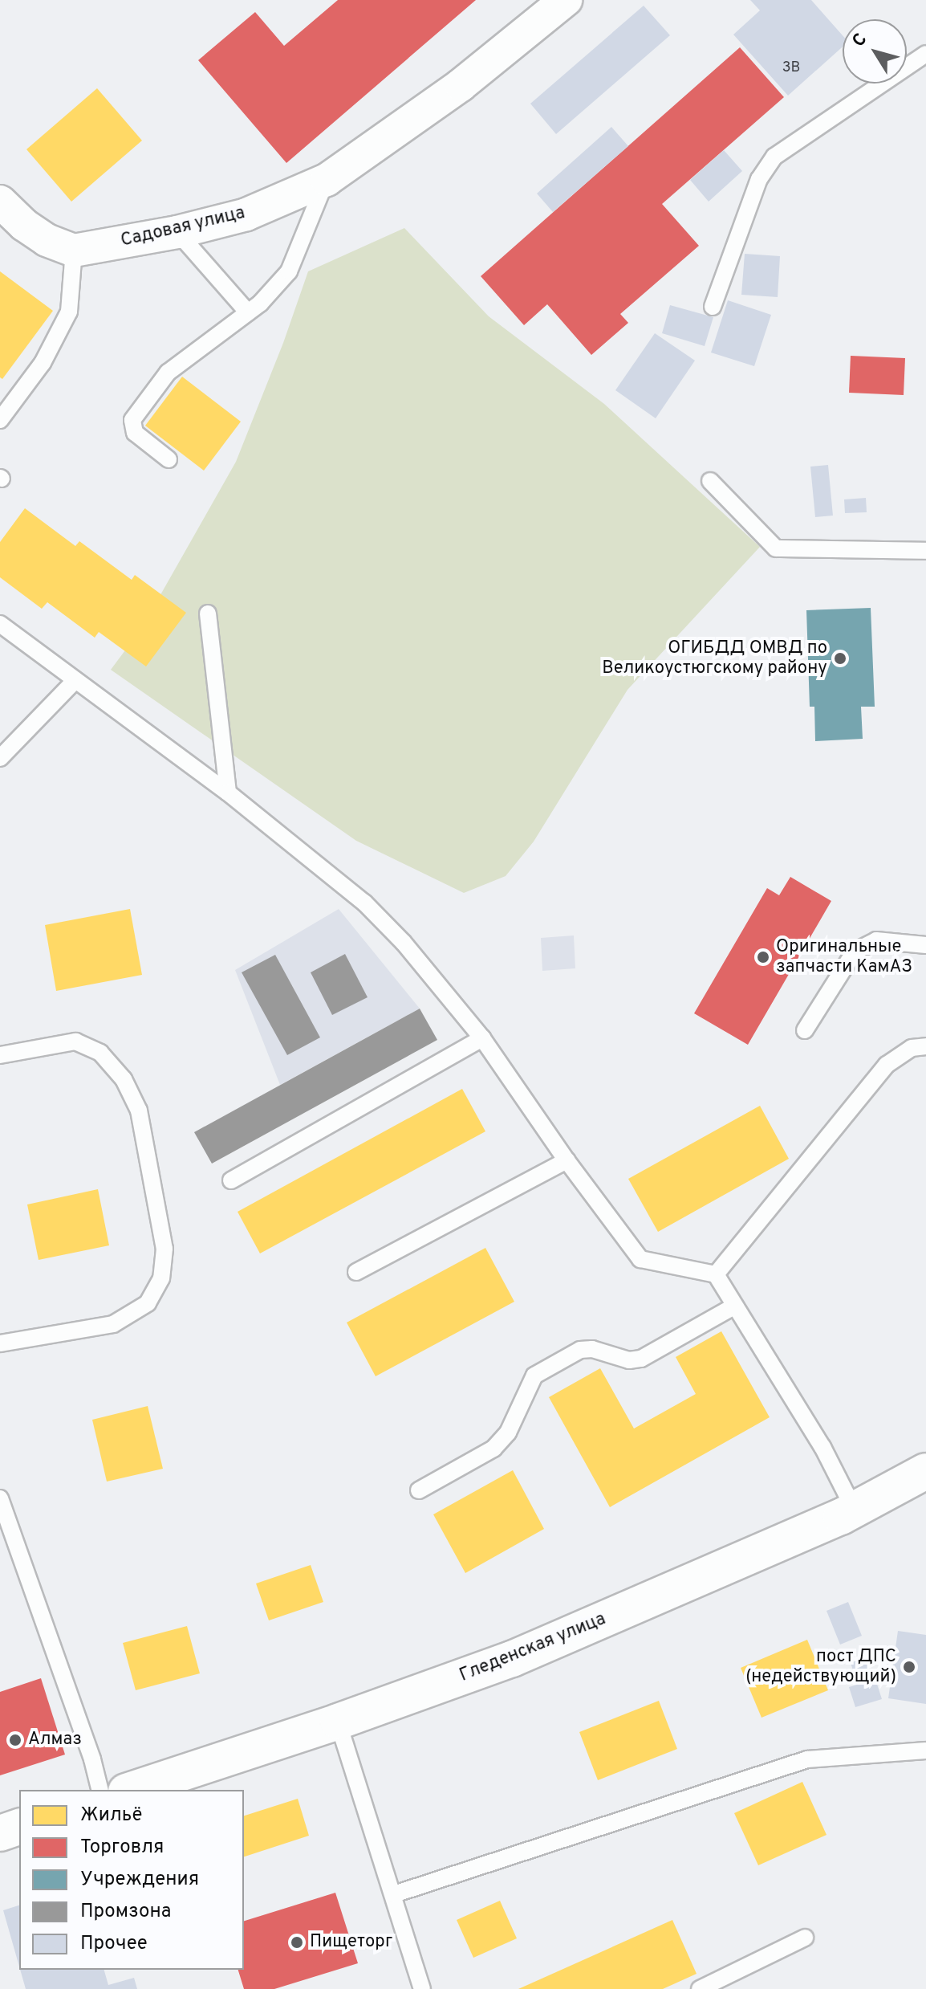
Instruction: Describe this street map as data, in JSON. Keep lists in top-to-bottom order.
{
  "streets": {
    "main road": ["Гледенская улица"],
    "street": ["Садовая улица"]
  },
  "places": [
    "ОГИБДД ОМВД по Великоустюгскому району",
    "Оригинальные запчасти КамАЗ",
    "пост ДПС (недействующий)",
    "Алмаз",
    "Пищеторг"
  ],
  "house_numbers": ["3В"],
  "legend": [
    "Жильё",
    "Торговля",
    "Учреждения",
    "Промзона",
    "Прочее"
  ],
  "north": "top left"
}
